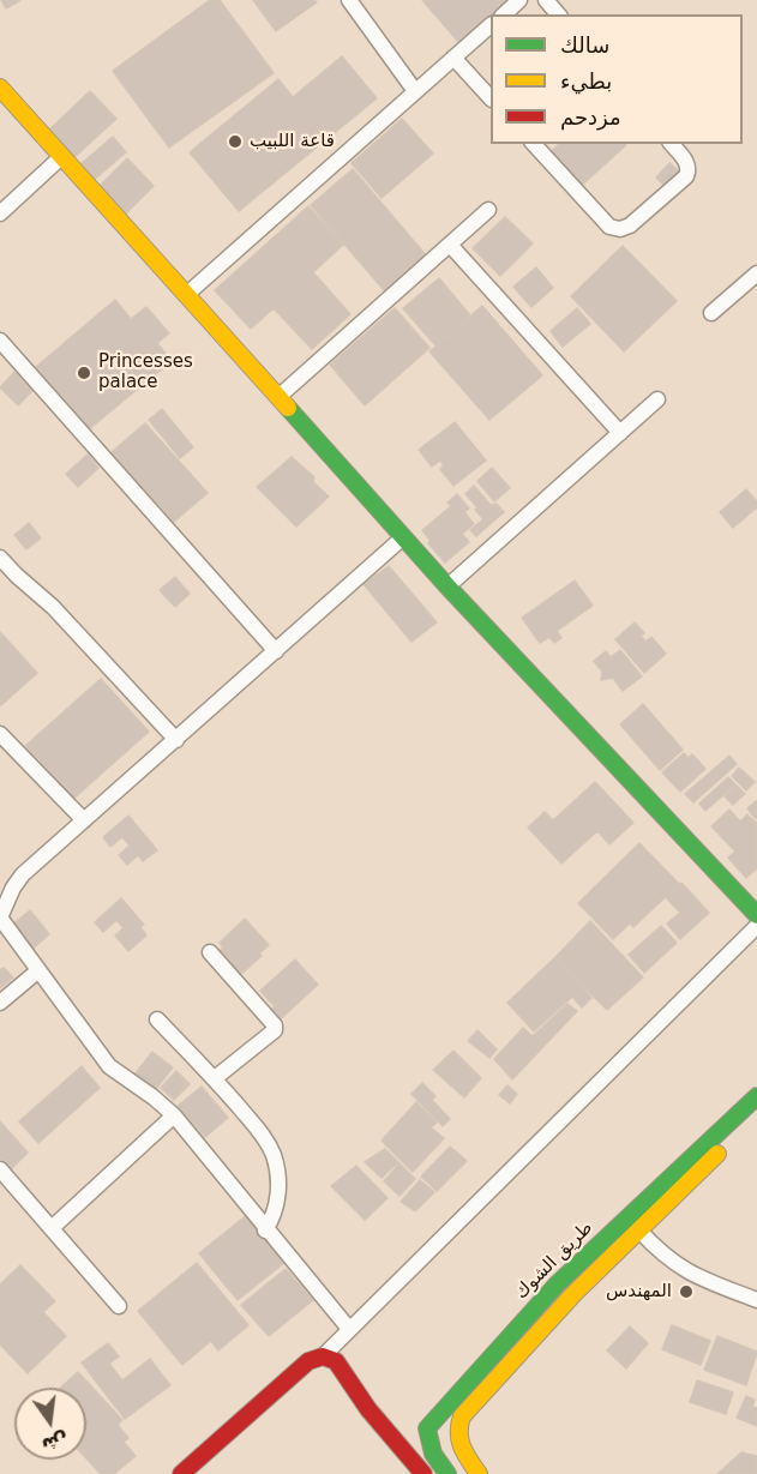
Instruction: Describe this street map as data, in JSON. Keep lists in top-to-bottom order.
{
  "streets": {
    "main road": ["طريق الشوك"]
  },
  "places": ["قاعة اللبيب", "Princesses palace", "المهندس"],
  "legend": ["سالك", "بطيء", "مزدحم"],
  "north": "bottom"
}
